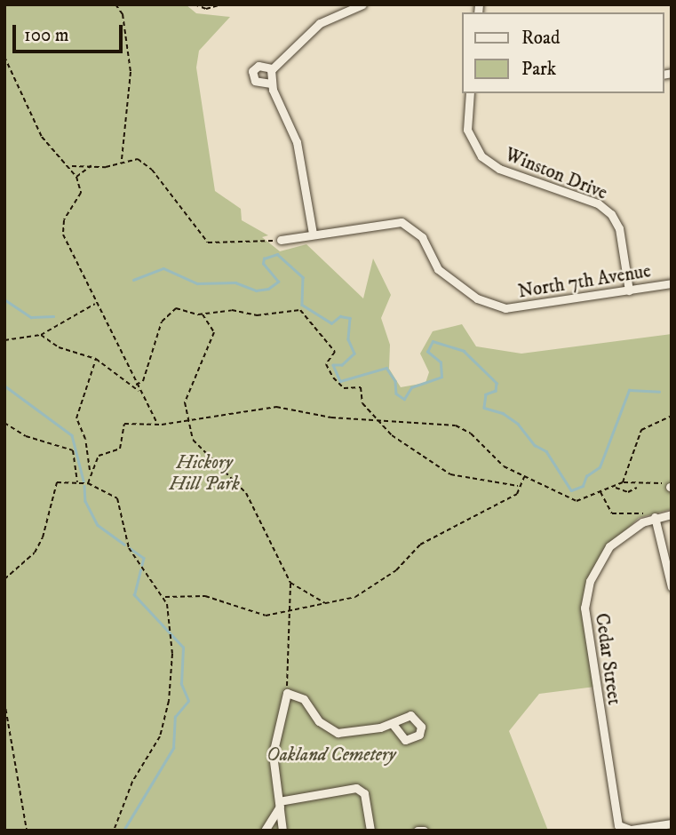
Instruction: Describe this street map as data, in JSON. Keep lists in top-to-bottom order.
{
  "streets": {
    "street": ["Winston Drive", "North 7th Avenue", "Cedar Street"]
  },
  "crossings": [
    ["Winston Drive", "North 7th Avenue"]
  ],
  "parks": ["Hickory Hill Park", "Oakland Cemetery"],
  "legend": ["Road", "Park"],
  "scale_bar": "100 m"
}
